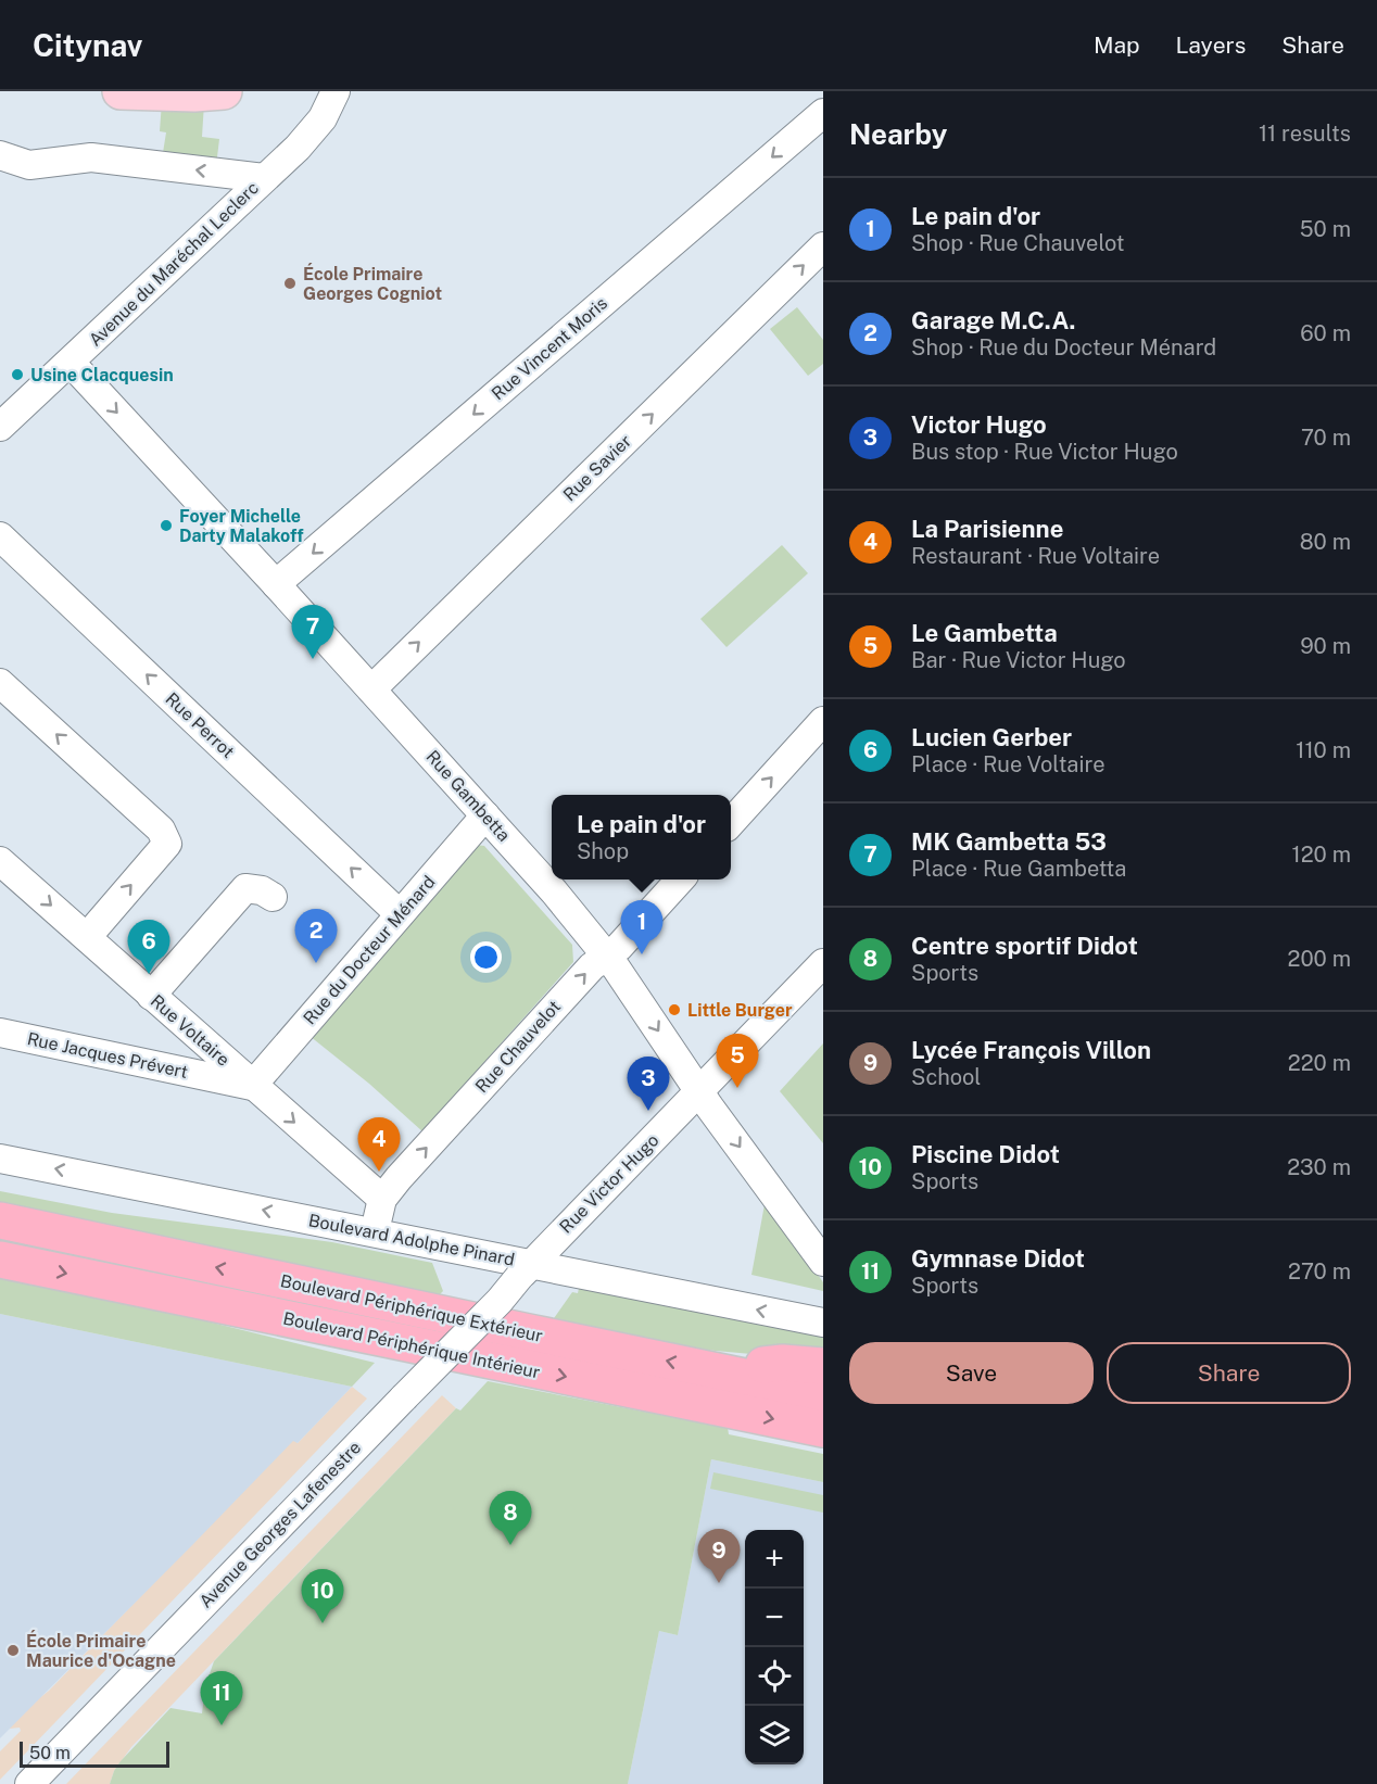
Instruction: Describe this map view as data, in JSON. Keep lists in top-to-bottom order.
{
  "streets": {
    "highway": ["Boulevard Périphérique Extérieur", "Boulevard Périphérique Intérieur"],
    "street": [
      "Avenue du Maréchal Leclerc",
      "Rue Vincent Moris",
      "Rue Savier",
      "Rue Perrot",
      "Rue Gambetta",
      "Rue du Docteur Ménard",
      "Rue Voltaire",
      "Rue Chauvelot",
      "Rue Jacques Prévert",
      "Rue Victor Hugo",
      "Boulevard Adolphe Pinard",
      "Avenue Georges Lafenestre"
    ]
  },
  "crossings": [
    ["Avenue du Maréchal Leclerc", "Rue Gambetta"],
    ["Rue Vincent Moris", "Rue Gambetta"],
    ["Rue Savier", "Rue Gambetta"],
    ["Rue Perrot", "Rue du Docteur Ménard"],
    ["Rue Gambetta", "Rue du Docteur Ménard"],
    ["Rue Gambetta", "Rue Chauvelot"],
    ["Rue Gambetta", "Rue Victor Hugo"],
    ["Rue du Docteur Ménard", "Rue Voltaire"],
    ["Rue du Docteur Ménard", "Rue Jacques Prévert"],
    ["Rue Voltaire", "Rue Chauvelot"],
    ["Rue Voltaire", "Rue Jacques Prévert"],
    ["Rue Victor Hugo", "Boulevard Adolphe Pinard"],
    ["Rue Victor Hugo", "Avenue Georges Lafenestre"],
    ["Boulevard Adolphe Pinard", "Avenue Georges Lafenestre"]
  ],
  "one_way": [
    "Rue Vincent Moris",
    "Rue Savier",
    "Rue Perrot",
    "Rue Gambetta",
    "Rue Voltaire",
    "Rue Chauvelot",
    "Boulevard Adolphe Pinard",
    "Boulevard Périphérique Extérieur",
    "Boulevard Périphérique Intérieur"
  ],
  "places": [
    "École Primaire Georges Cogniot",
    "Usine Clacquesin",
    "Foyer Michelle Darty Malakoff",
    "Little Burger",
    "École Primaire Maurice d'Ocagne"
  ],
  "scale_bar": "50 m",
  "page": {
    "header": "Citynav",
    "nav": ["Map", "Layers", "Share"],
    "heading": ["Nearby", "11 results"],
    "list": [
      {
        "mark": "1",
        "name": "Le pain d'or",
        "note": "Shop · Rue Chauvelot",
        "value": "50 m"
      },
      {
        "mark": "2",
        "name": "Garage M.C.A.",
        "note": "Shop · Rue du Docteur Ménard",
        "value": "60 m"
      },
      {
        "mark": "3",
        "name": "Victor Hugo",
        "note": "Bus stop · Rue Victor Hugo",
        "value": "70 m"
      },
      {
        "mark": "4",
        "name": "La Parisienne",
        "note": "Restaurant · Rue Voltaire",
        "value": "80 m"
      },
      {
        "mark": "5",
        "name": "Le Gambetta",
        "note": "Bar · Rue Victor Hugo",
        "value": "90 m"
      },
      {
        "mark": "6",
        "name": "Lucien Gerber",
        "note": "Place · Rue Voltaire",
        "value": "110 m"
      },
      {
        "mark": "7",
        "name": "MK Gambetta 53",
        "note": "Place · Rue Gambetta",
        "value": "120 m"
      },
      {
        "mark": "8",
        "name": "Centre sportif Didot",
        "note": "Sports",
        "value": "200 m"
      },
      {
        "mark": "9",
        "name": "Lycée François Villon",
        "note": "School",
        "value": "220 m"
      },
      {
        "mark": "10",
        "name": "Piscine Didot",
        "note": "Sports",
        "value": "230 m"
      },
      {
        "mark": "11",
        "name": "Gymnase Didot",
        "note": "Sports",
        "value": "270 m"
      }
    ],
    "pins": [
      "7",
      "1",
      "2",
      "6",
      "5",
      "3",
      "4",
      "8",
      "9",
      "10",
      "11"
    ],
    "popup": ["Le pain d'or", "Shop"],
    "buttons": ["Save", "Share"],
    "map_buttons": ["+", "−"],
    "scale": "50 m"
  }
}
